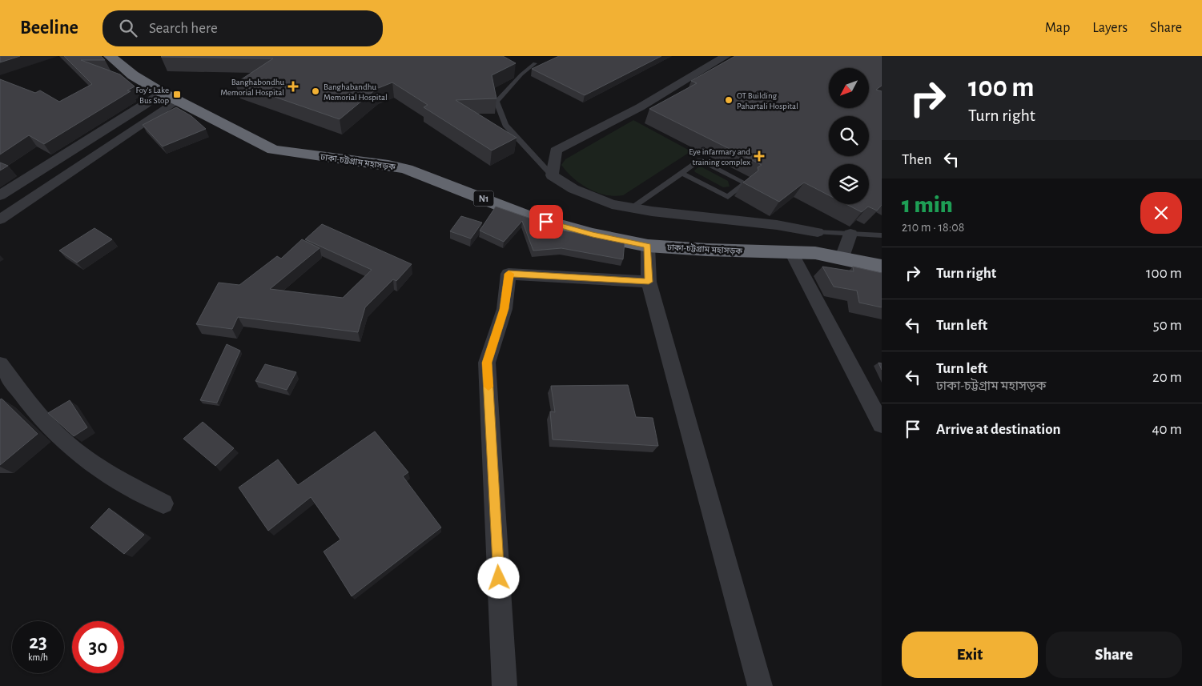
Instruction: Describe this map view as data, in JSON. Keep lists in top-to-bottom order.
{
  "streets": {
    "highway": ["ঢাকা-চট্টগ্রাম মহাসড়ক", "N1"]
  },
  "places": {
    "health": ["Banghabondhu Memorial Hospital", "Eye infarmary and training complex"],
    "other": ["Banghabandhu Memorial Hospital", "OT Building Pahartali Hospital"],
    "transit": ["Foy's Lake Bus Stop"]
  },
  "north": "bottom left",
  "page": {
    "header": "Beeline",
    "search": "Search here",
    "nav": ["Map", "Layers", "Share"],
    "turn": ["100 m", "Turn right"],
    "then": "Then",
    "heading": ["1 min", "210 m · 18:08"],
    "list": [
      {
        "name": "Turn right",
        "value": "100 m"
      },
      {
        "name": "Turn left",
        "value": "50 m"
      },
      {
        "name": "Turn left",
        "note": "ঢাকা-চট্টগ্রাম মহাসড়ক",
        "value": "20 m"
      },
      {
        "name": "Arrive at destination",
        "value": "40 m"
      }
    ],
    "speed": "23 km/h",
    "limit": "30",
    "buttons": ["Exit", "Share"]
  }
}
